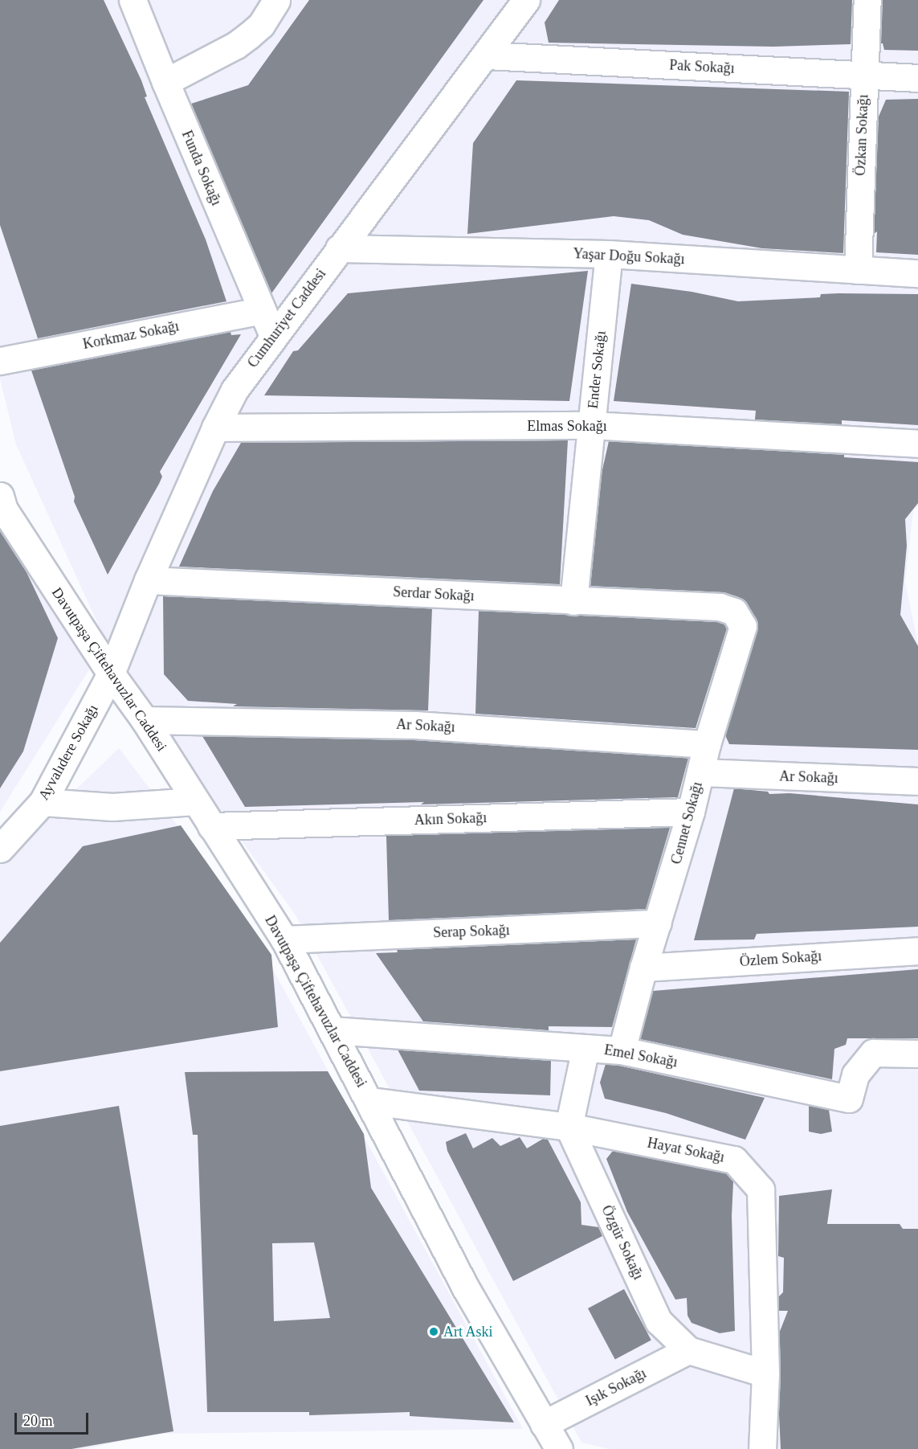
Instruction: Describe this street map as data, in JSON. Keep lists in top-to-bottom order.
{
  "streets": {
    "street": [
      "Pak Sokağı",
      "Özkan Sokağı",
      "Funda Sokağı",
      "Yaşar Doğu Sokağı",
      "Cumhuriyet Caddesi",
      "Korkmaz Sokağı",
      "Ender Sokağı",
      "Elmas Sokağı",
      "Serdar Sokağı",
      "Davutpaşa Çiftehavuzlar Caddesi",
      "Ar Sokağı",
      "Ayvalıdere Sokağı",
      "Akın Sokağı",
      "Cennet Sokağı",
      "Serap Sokağı",
      "Özlem Sokağı",
      "Emel Sokağı",
      "Hayat Sokağı",
      "Özgür Sokağı",
      "Işık Sokağı"
    ]
  },
  "crossings": [
    ["Pak Sokağı", "Özkan Sokağı"],
    ["Pak Sokağı", "Cumhuriyet Caddesi"],
    ["Özkan Sokağı", "Yaşar Doğu Sokağı"],
    ["Funda Sokağı", "Cumhuriyet Caddesi"],
    ["Funda Sokağı", "Korkmaz Sokağı"],
    ["Yaşar Doğu Sokağı", "Cumhuriyet Caddesi"],
    ["Yaşar Doğu Sokağı", "Ender Sokağı"],
    ["Cumhuriyet Caddesi", "Elmas Sokağı"],
    ["Cumhuriyet Caddesi", "Serdar Sokağı"],
    ["Cumhuriyet Caddesi", "Davutpaşa Çiftehavuzlar Caddesi"],
    ["Cumhuriyet Caddesi", "Ayvalıdere Sokağı"],
    ["Ender Sokağı", "Elmas Sokağı"],
    ["Ender Sokağı", "Serdar Sokağı"],
    ["Serdar Sokağı", "Cennet Sokağı"],
    ["Davutpaşa Çiftehavuzlar Caddesi", "Ar Sokağı"],
    ["Davutpaşa Çiftehavuzlar Caddesi", "Ayvalıdere Sokağı"],
    ["Davutpaşa Çiftehavuzlar Caddesi", "Akın Sokağı"],
    ["Davutpaşa Çiftehavuzlar Caddesi", "Serap Sokağı"],
    ["Davutpaşa Çiftehavuzlar Caddesi", "Emel Sokağı"],
    ["Davutpaşa Çiftehavuzlar Caddesi", "Hayat Sokağı"],
    ["Davutpaşa Çiftehavuzlar Caddesi", "Işık Sokağı"],
    ["Ar Sokağı", "Cennet Sokağı"],
    ["Akın Sokağı", "Cennet Sokağı"],
    ["Cennet Sokağı", "Serap Sokağı"],
    ["Cennet Sokağı", "Özlem Sokağı"],
    ["Cennet Sokağı", "Emel Sokağı"],
    ["Hayat Sokağı", "Özgür Sokağı"],
    ["Özgür Sokağı", "Işık Sokağı"]
  ],
  "places": ["Art Aski"],
  "scale_bar": "20 m"
}
